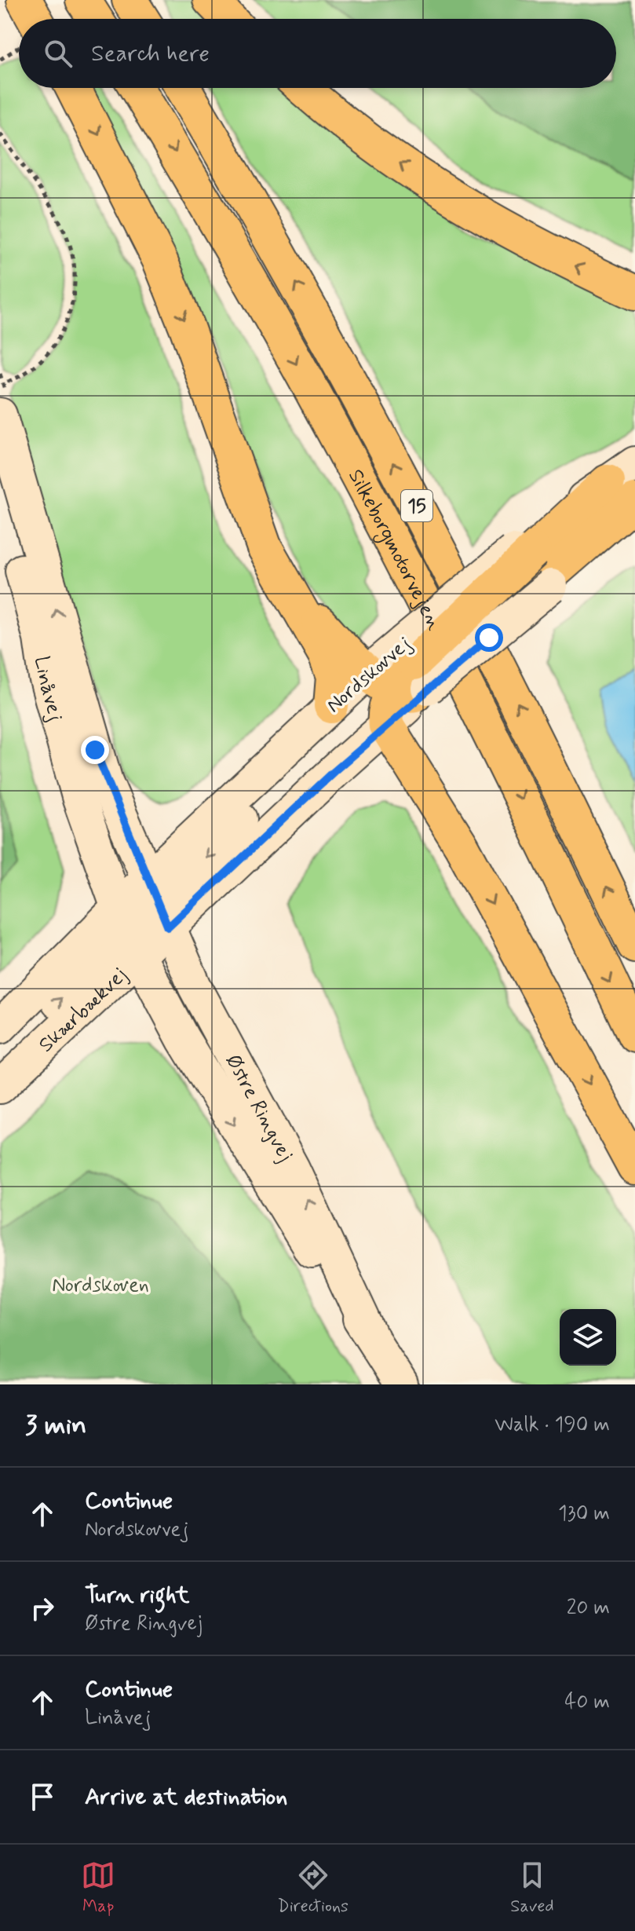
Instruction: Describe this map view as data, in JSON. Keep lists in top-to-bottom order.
{
  "streets": {
    "highway": ["15", "Silkeborgmotorvejen"],
    "main road": [
      "Nordskovvej",
      "Linåvej",
      "Skærbækvej",
      "Østre Ringvej"
    ]
  },
  "crossings": [
    ["Nordskovvej", "Linåvej"],
    ["Nordskovvej", "Skærbækvej"],
    ["Nordskovvej", "Østre Ringvej"],
    ["Linåvej", "Skærbækvej"],
    ["Linåvej", "Østre Ringvej"],
    ["Skærbækvej", "Østre Ringvej"]
  ],
  "parks": ["Nordskoven"],
  "page": {
    "search": "Search here",
    "heading": ["3 min", "Walk · 190 m"],
    "list": [
      ["Continue", "Nordskovvej", "130 m"],
      ["Turn right", "Østre Ringvej", "20 m"],
      ["Continue", "Linåvej", "40 m"],
      "Arrive at destination"
    ],
    "nav": ["Map", "Directions", "Saved"]
  }
}
